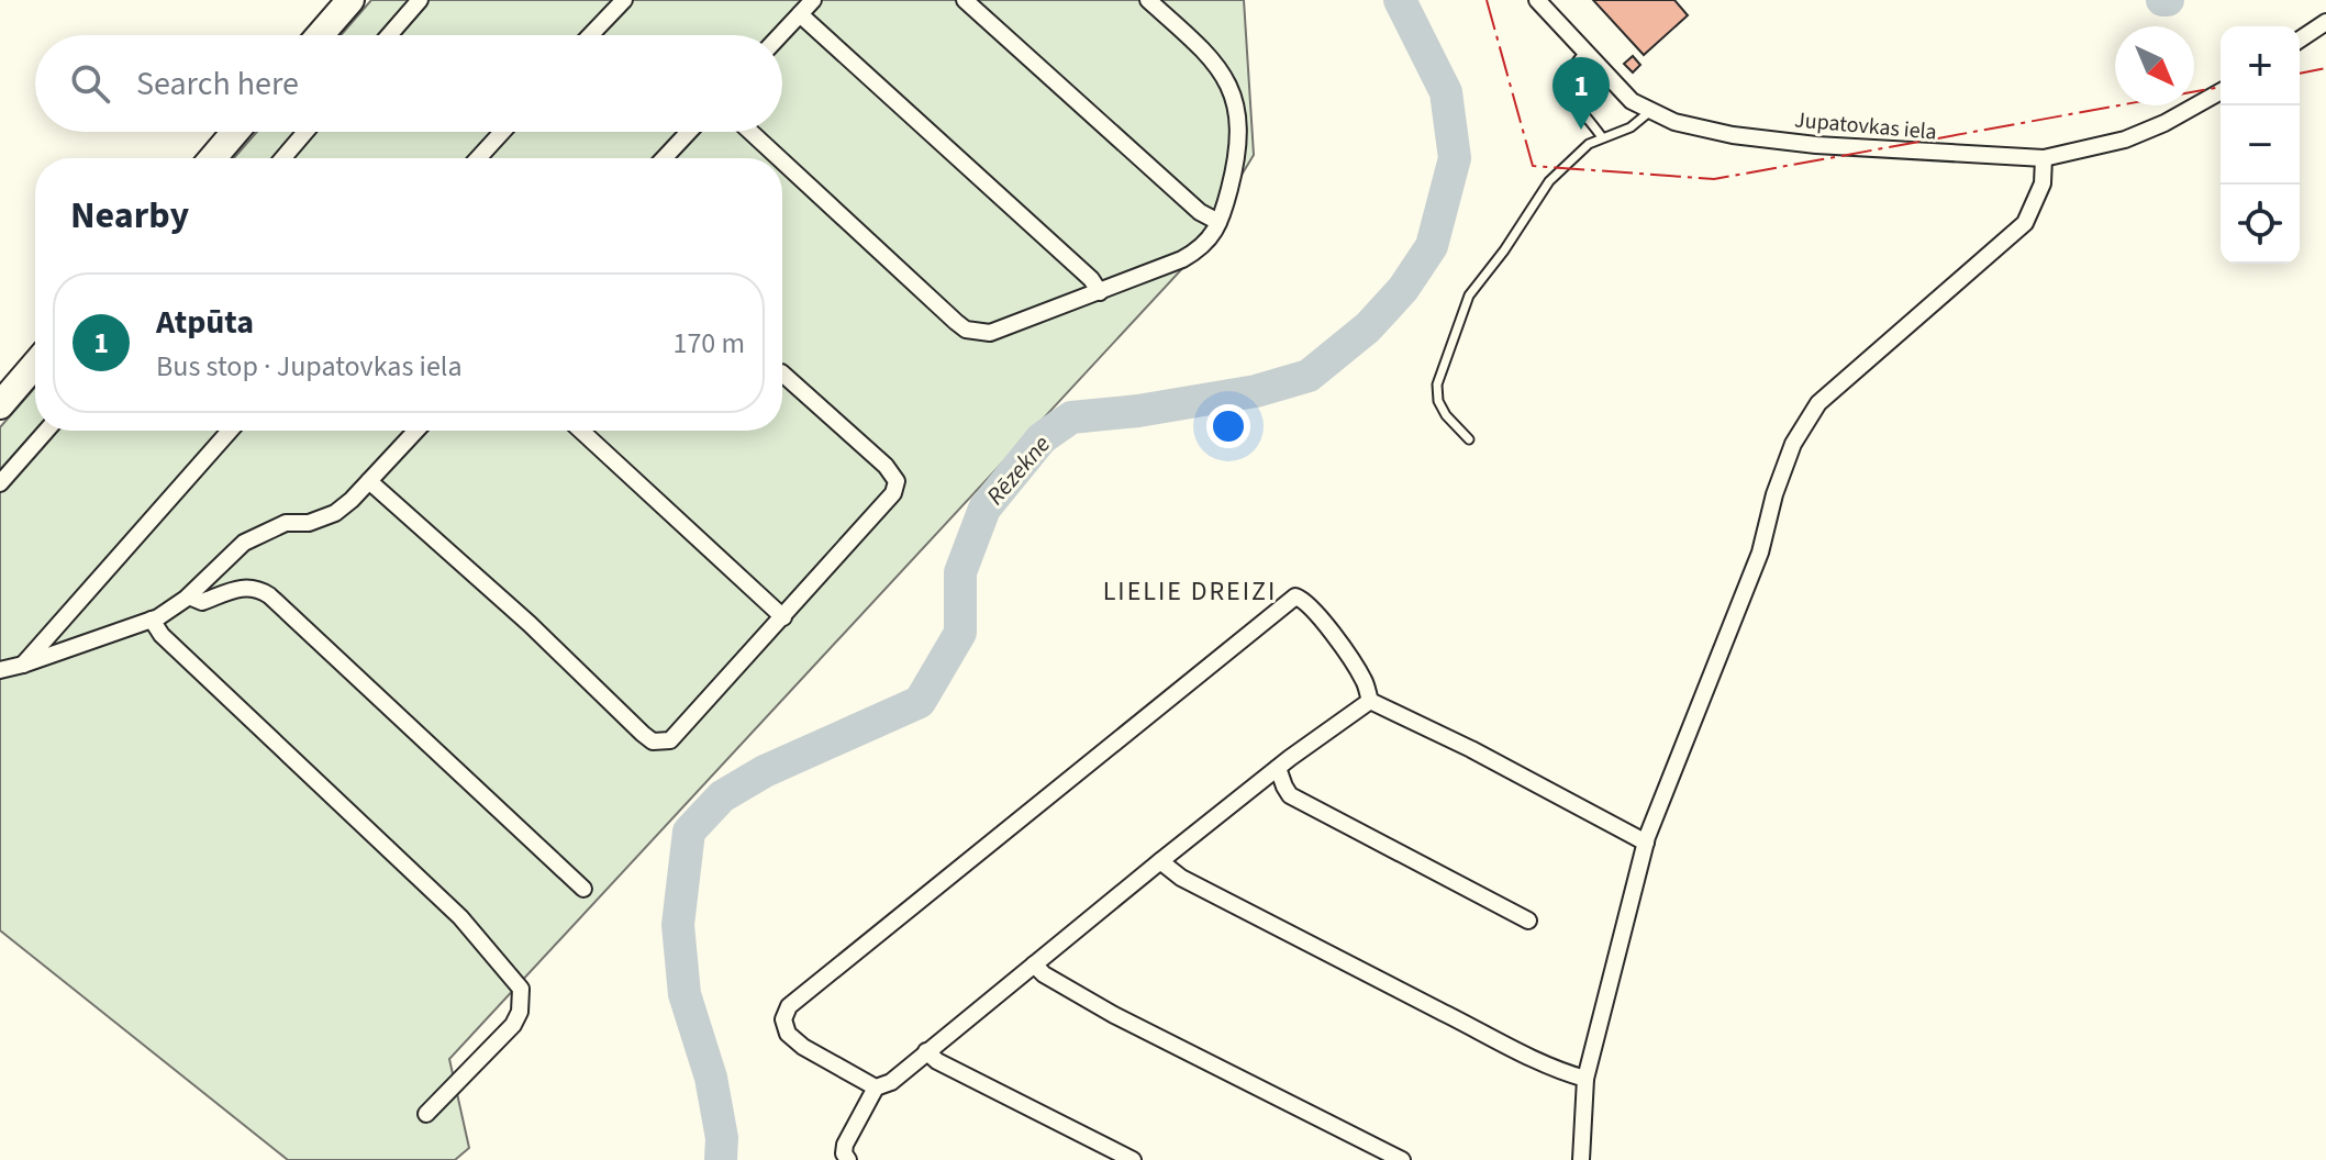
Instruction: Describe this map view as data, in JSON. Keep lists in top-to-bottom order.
{
  "streets": {
    "street": ["Jupatovkas iela"]
  },
  "districts": ["LIELIE DREIZI"],
  "water": ["Rēzekne"],
  "north": "bottom right",
  "page": {
    "map_buttons": ["+", "−"],
    "search": "Search here",
    "pins": "1",
    "heading": "Nearby",
    "list": [
      {
        "mark": "1",
        "name": "Atpūta",
        "note": "Bus stop · Jupatovkas iela",
        "value": "170 m"
      }
    ]
  }
}
